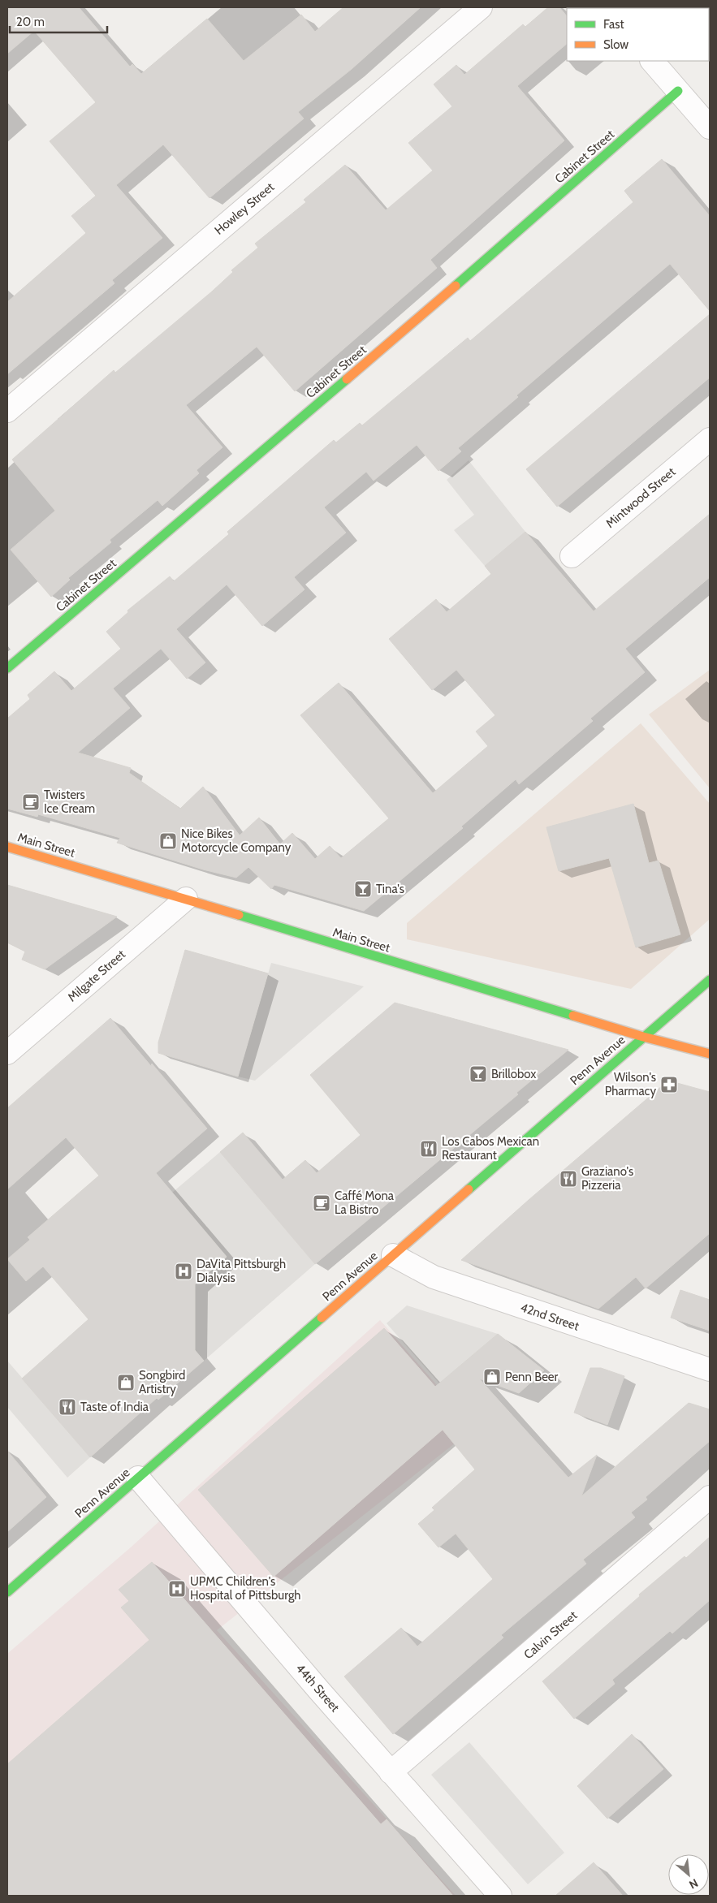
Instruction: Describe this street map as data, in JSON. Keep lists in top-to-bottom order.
{
  "streets": {
    "main road": ["Cabinet Street", "Main Street", "Penn Avenue"],
    "street": [
      "Howley Street",
      "Mintwood Street",
      "Milgate Street",
      "42nd Street",
      "Calvin Street",
      "44th Street"
    ]
  },
  "crossings": [
    ["Main Street", "Milgate Street"],
    ["Main Street", "Penn Avenue"],
    ["Penn Avenue", "42nd Street"],
    ["Penn Avenue", "44th Street"],
    ["Calvin Street", "44th Street"]
  ],
  "places": {
    "cafe": ["Twisters Ice Cream", "Caffé Mona La Bistro"],
    "shop": ["Nice Bikes Motorcycle Company", "Penn Beer", "Songbird Artistry"],
    "bar": ["Tina's", "Brillobox"],
    "pharmacy": ["Wilson's Pharmacy"],
    "restaurant": ["Los Cabos Mexican Restaurant", "Graziano's Pizzeria", "Taste of India"],
    "hospital": ["DaVita Pittsburgh Dialysis", "UPMC Children's Hospital of Pittsburgh"]
  },
  "legend": ["Fast", "Slow"],
  "scale_bar": "20 m",
  "north": "bottom right"
}
